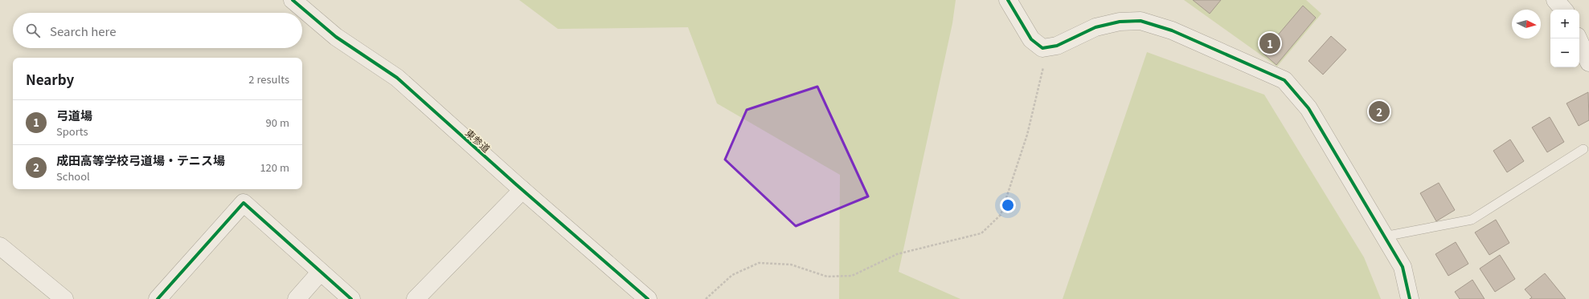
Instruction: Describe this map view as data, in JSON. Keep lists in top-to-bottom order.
{
  "streets": {
    "street": ["東参道"]
  },
  "north": "right",
  "page": {
    "map_buttons": ["+", "−"],
    "search": "Search here",
    "pins": ["1", "2"],
    "heading": ["Nearby", "2 results"],
    "list": [
      {
        "mark": "1",
        "name": "弓道場",
        "note": "Sports",
        "value": "90 m"
      },
      {
        "mark": "2",
        "name": "成田高等学校弓道場・テニス場",
        "note": "School",
        "value": "120 m"
      }
    ]
  }
}
